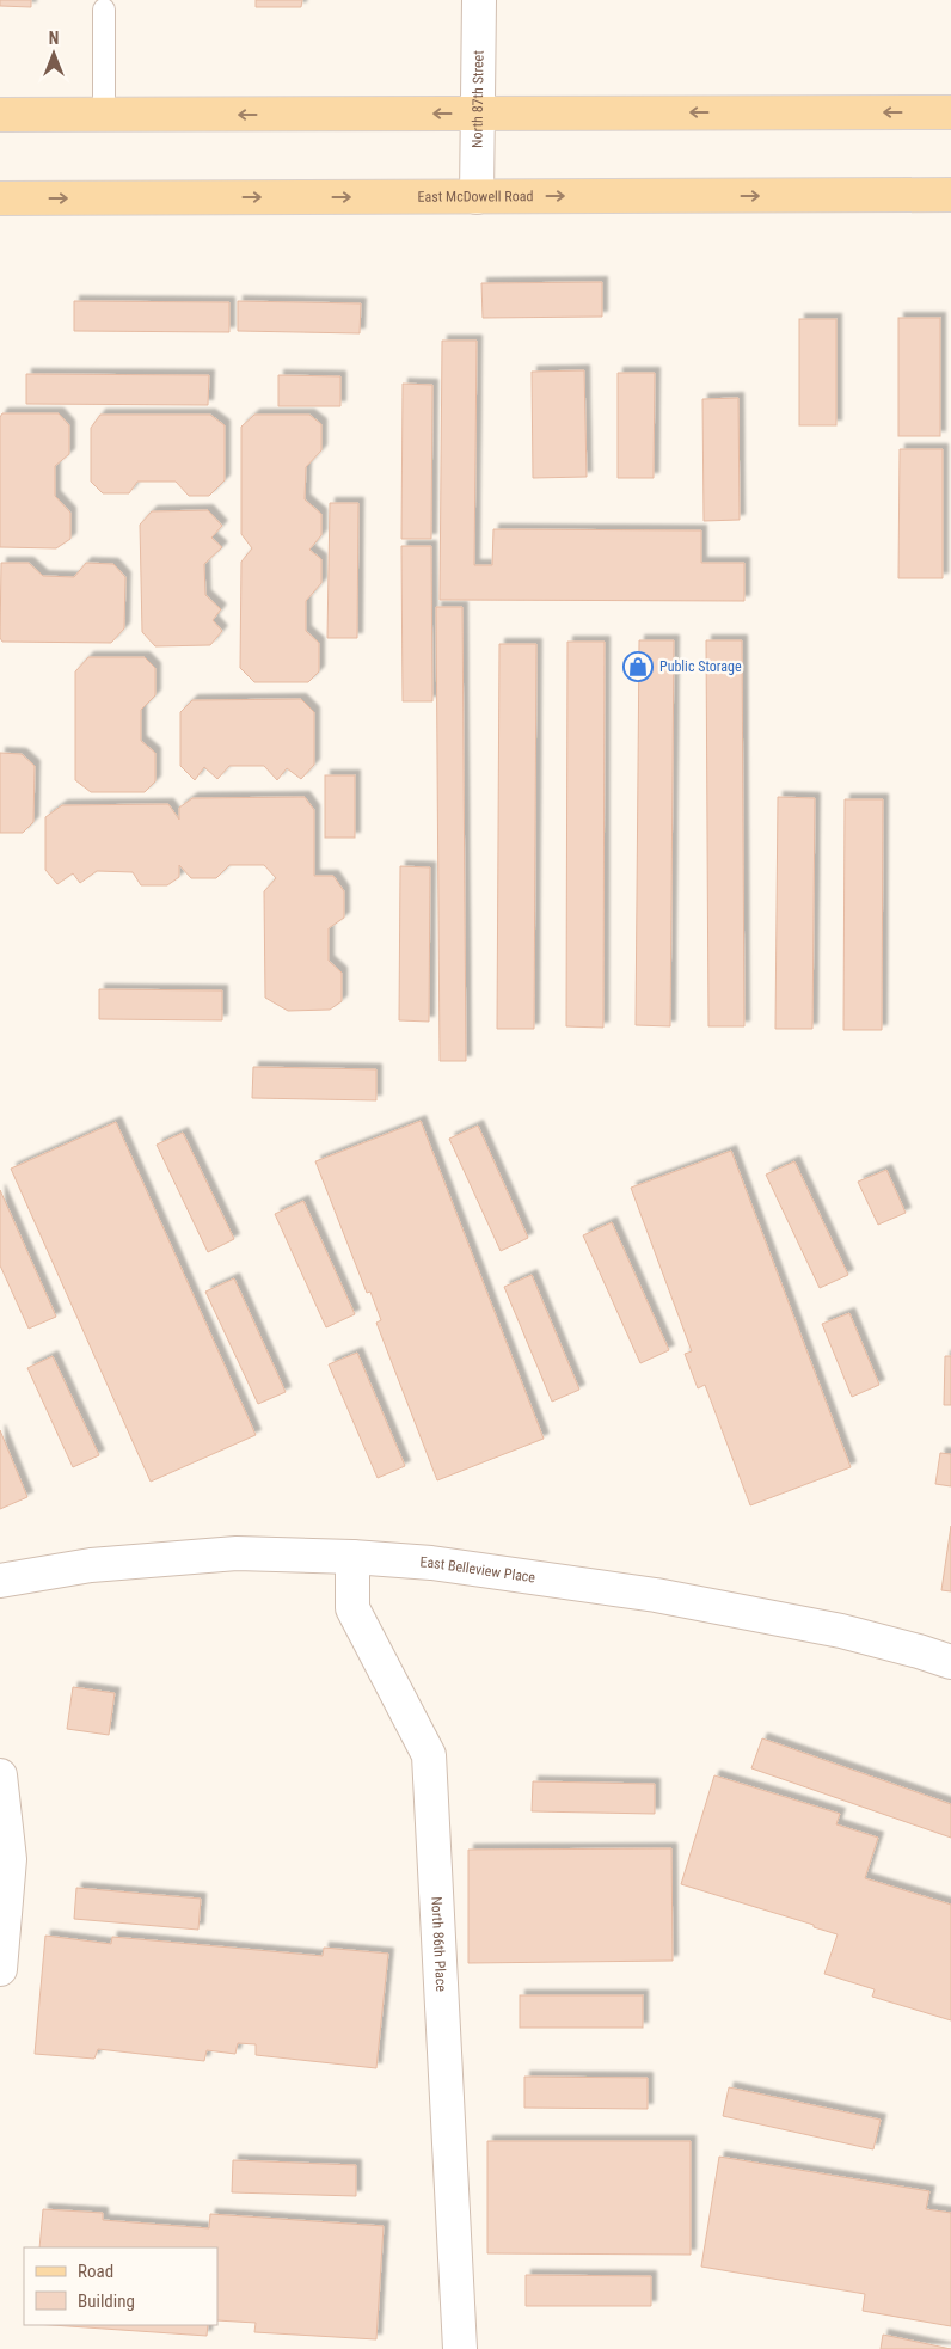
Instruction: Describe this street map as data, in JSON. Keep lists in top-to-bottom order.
{
  "streets": {
    "main road": ["East McDowell Road"],
    "street": ["North 87th Street", "East Belleview Place", "North 86th Place"]
  },
  "crossings": [
    ["North 87th Street", "East McDowell Road"],
    ["East Belleview Place", "North 86th Place"]
  ],
  "places": {
    "shop": ["Public Storage"]
  },
  "legend": ["Road", "Building"],
  "north": "top"
}
